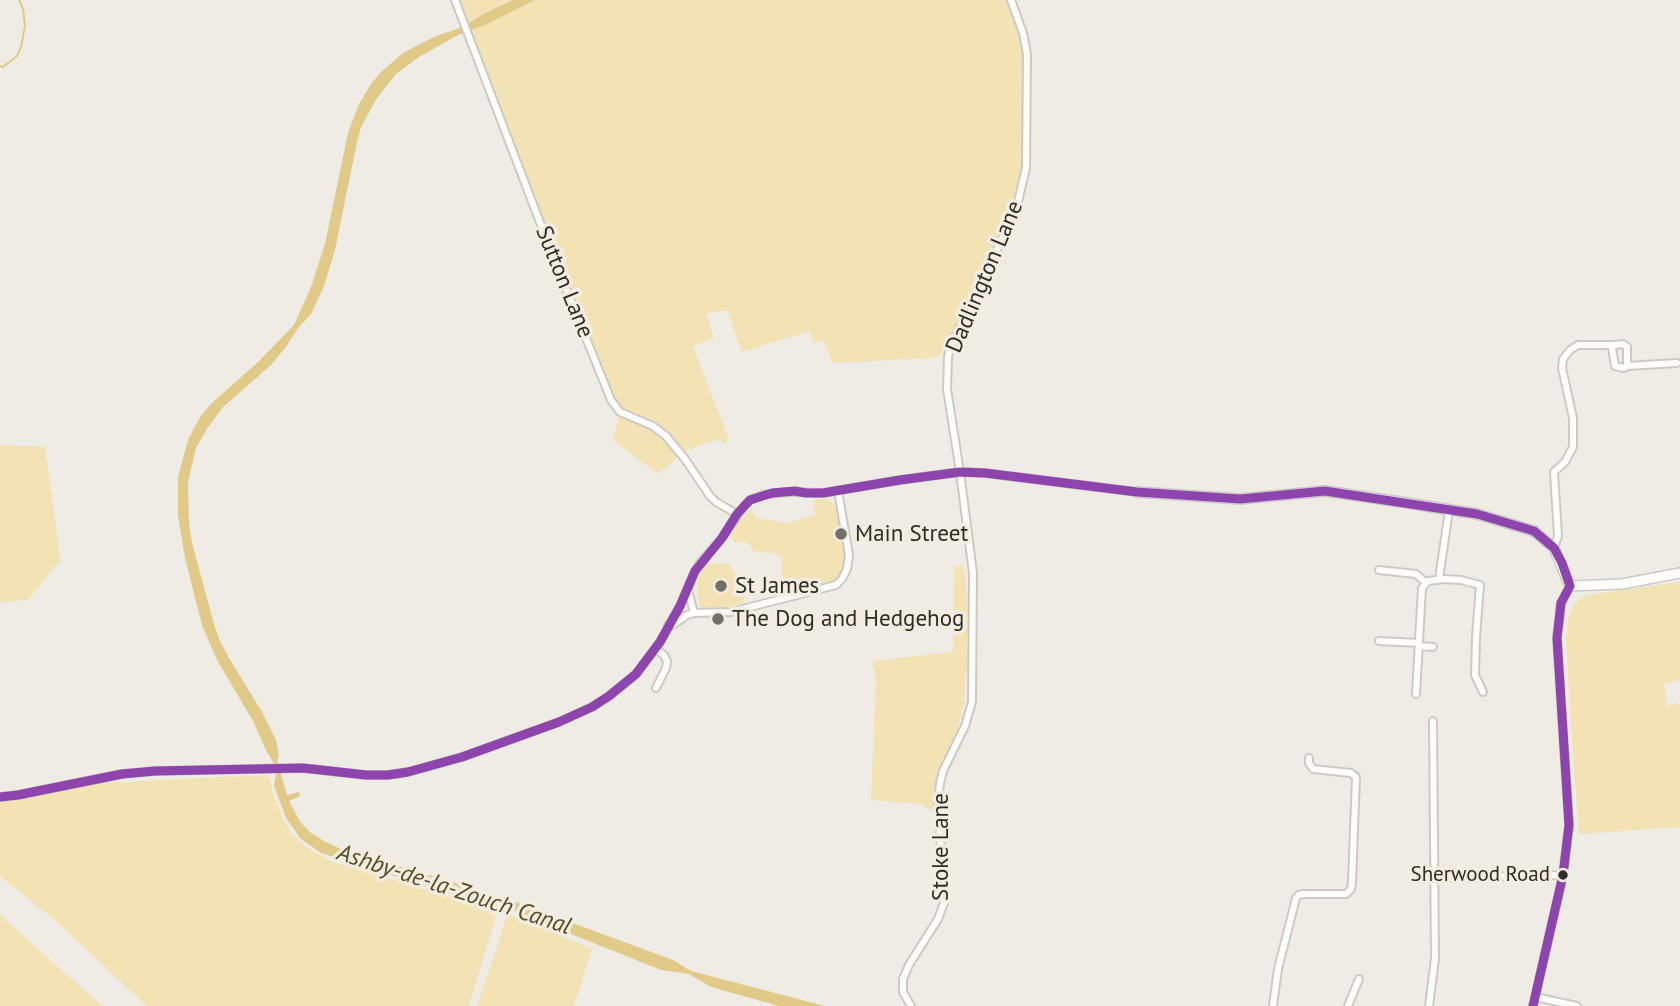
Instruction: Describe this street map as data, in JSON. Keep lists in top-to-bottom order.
{
  "streets": {
    "street": ["Dadlington Lane", "Sutton Lane", "Stoke Lane"]
  },
  "crossings": [
    ["Dadlington Lane", "Stoke Lane"]
  ],
  "water": ["Ashby-de-la-Zouch Canal"],
  "places": [
    "Main Street",
    "St James",
    "The Dog and Hedgehog",
    "Sherwood Road"
  ]
}
